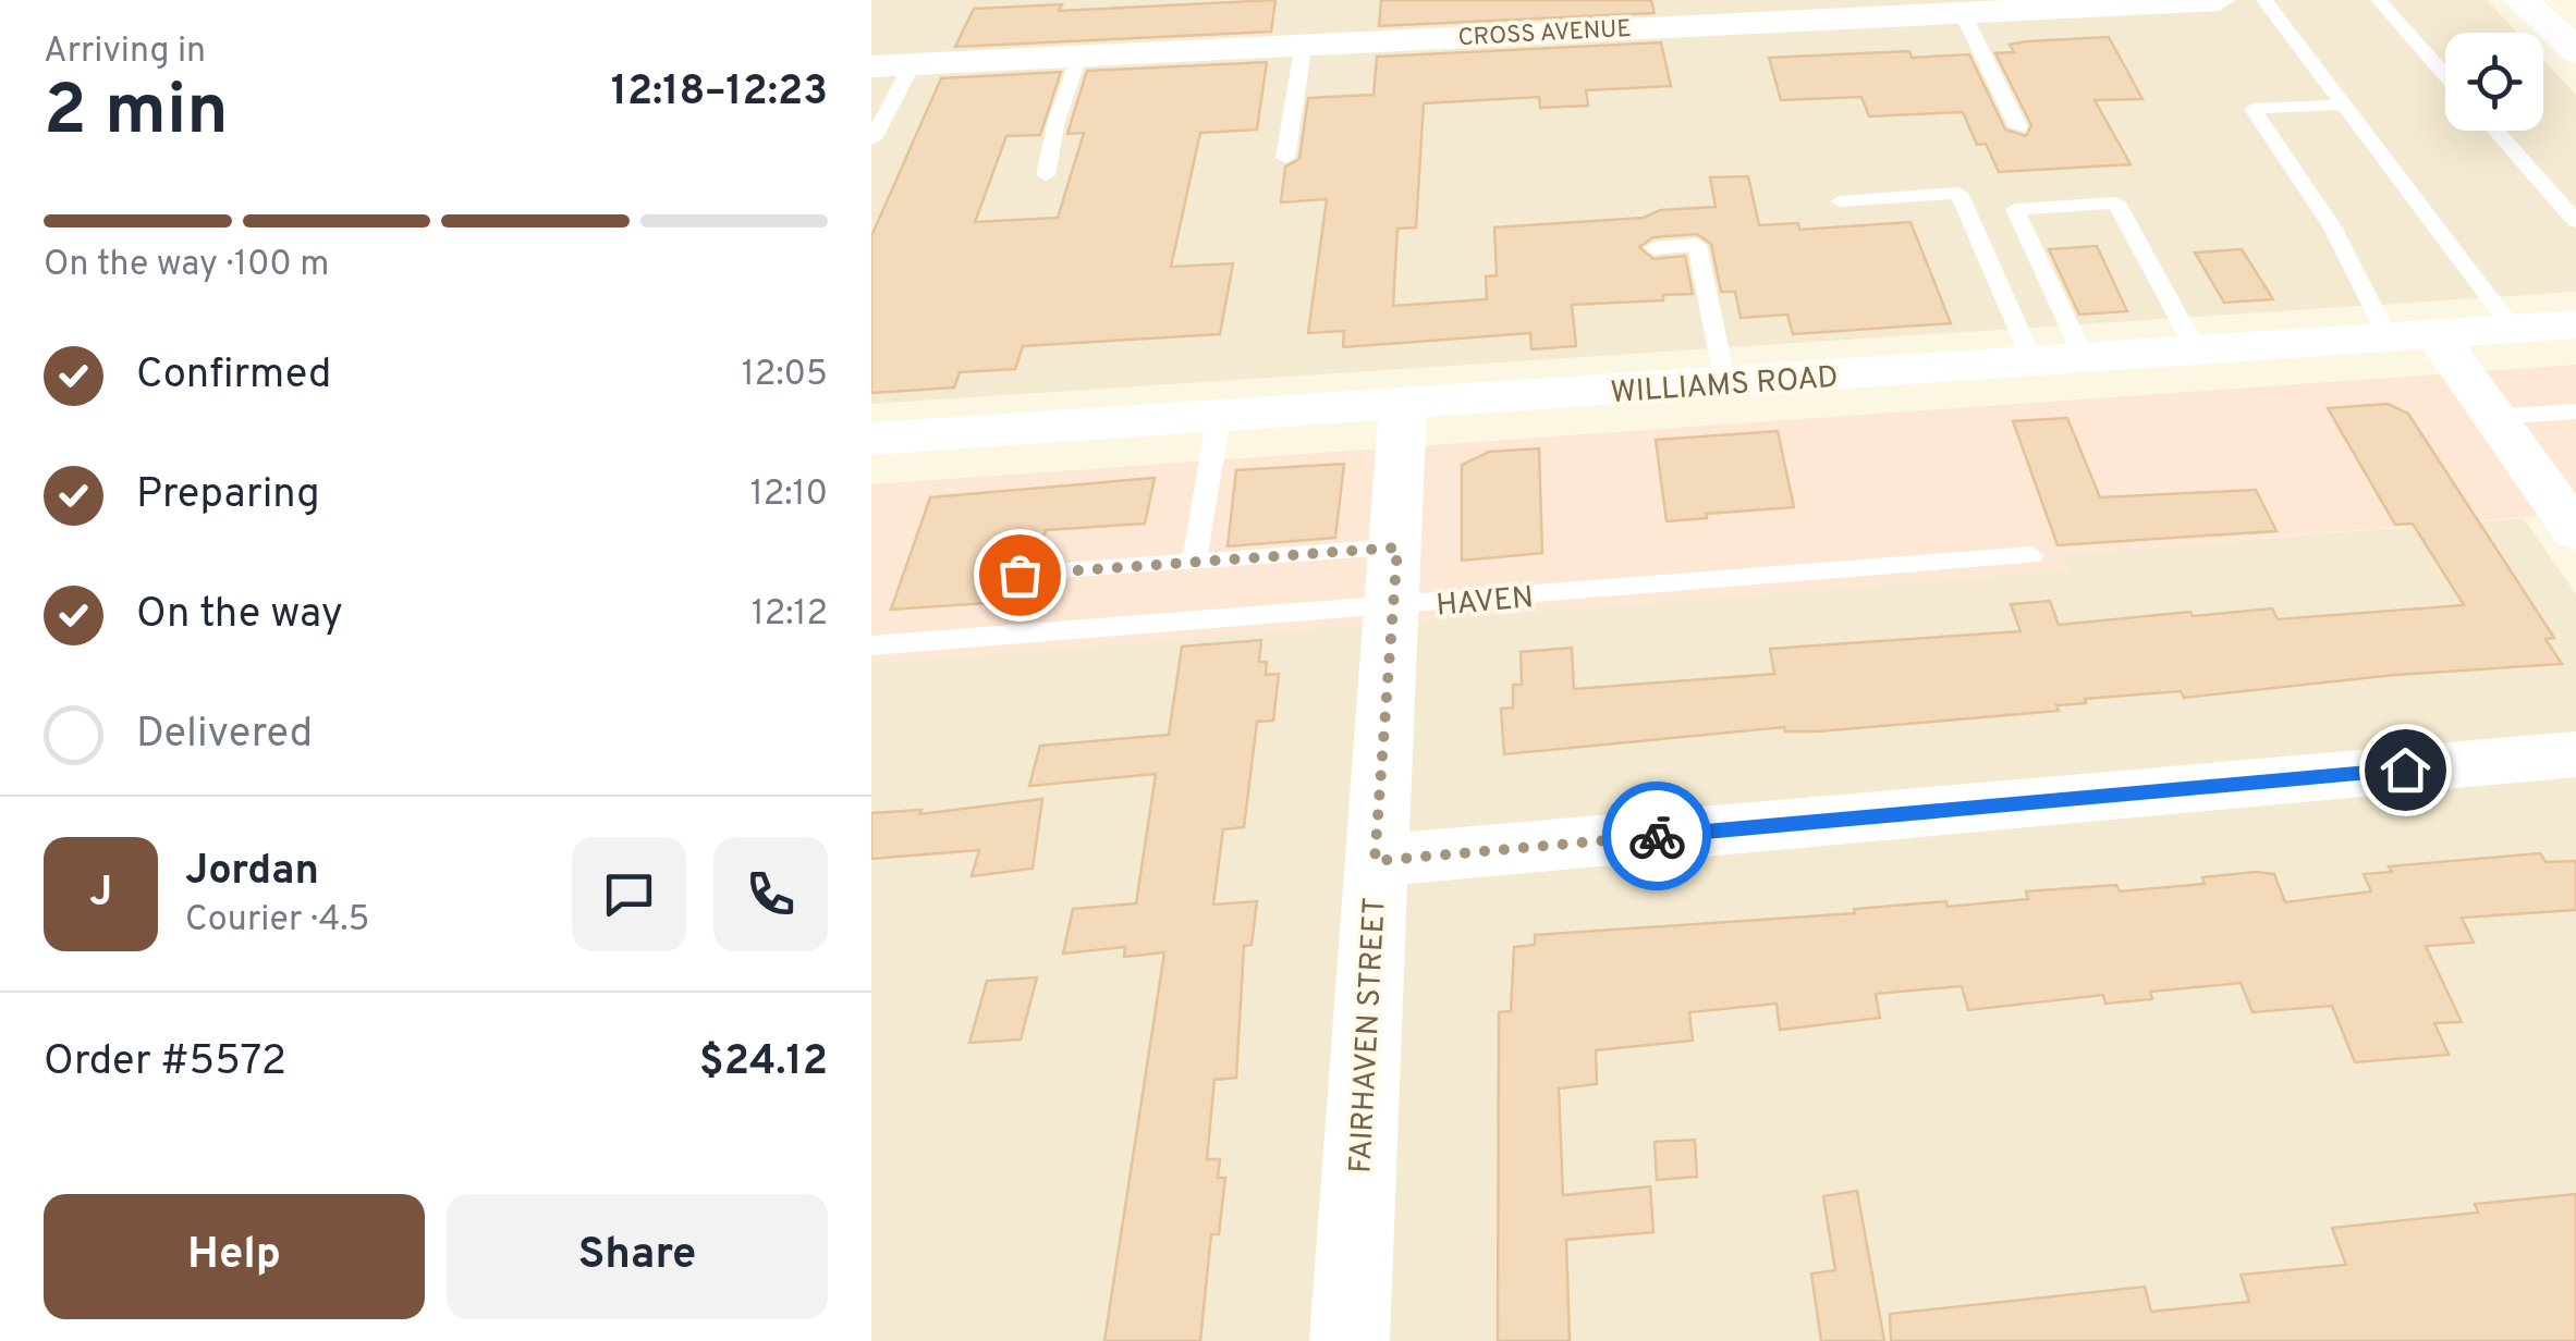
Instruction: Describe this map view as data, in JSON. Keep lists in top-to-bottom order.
{
  "streets": {
    "main road": ["WILLIAMS ROAD"],
    "street": ["CROSS AVENUE", "FAIRHAVEN STREET"],
    "lane": ["HAVEN"]
  },
  "crossings": [
    ["WILLIAMS ROAD", "FAIRHAVEN STREET"],
    ["HAVEN", "FAIRHAVEN STREET"]
  ],
  "page": {
    "heading": ["2 min", "Arriving in", "12:18–12:23"],
    "panel": [
      "Jordan",
      "Courier · 4.5",
      "Order #5572",
      "$24.12"
    ],
    "bar": "On the way · 100 m",
    "list": [
      ["Confirmed", "12:05"],
      ["Preparing", "12:10"],
      ["On the way", "12:12"],
      "Delivered"
    ],
    "round": "J",
    "buttons": ["Help", "Share"]
  }
}
